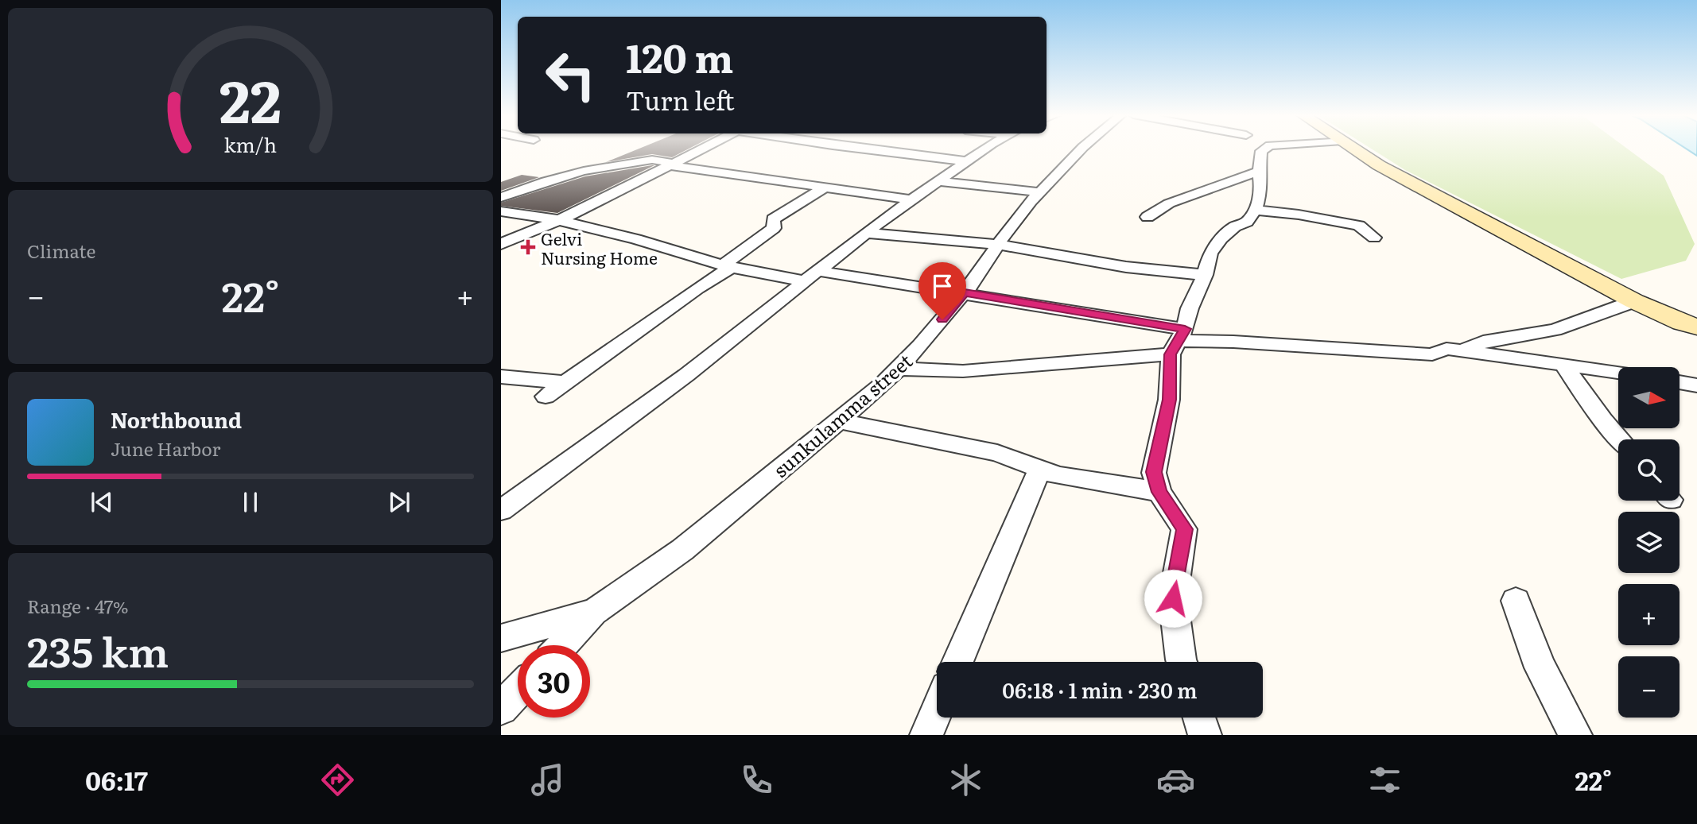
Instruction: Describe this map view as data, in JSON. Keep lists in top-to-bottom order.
{
  "streets": {
    "street": ["sunkulamma street"]
  },
  "places": {
    "health": ["Gelvi Nursing Home"]
  },
  "north": "right",
  "page": {
    "turn": ["120 m", "Turn left"],
    "tile": [
      "Climate",
      ["Range · 47%", "235 km"]
    ],
    "heat": ["−", "22°", "+"],
    "map_buttons": ["+", "−"],
    "song": ["Northbound", "June Harbor"],
    "limit": "30",
    "trip": "06:18 · 1 min · 230 m",
    "tabs": ["06:17", "22°"],
    "gauge": ["22", "km/h"]
  }
}
